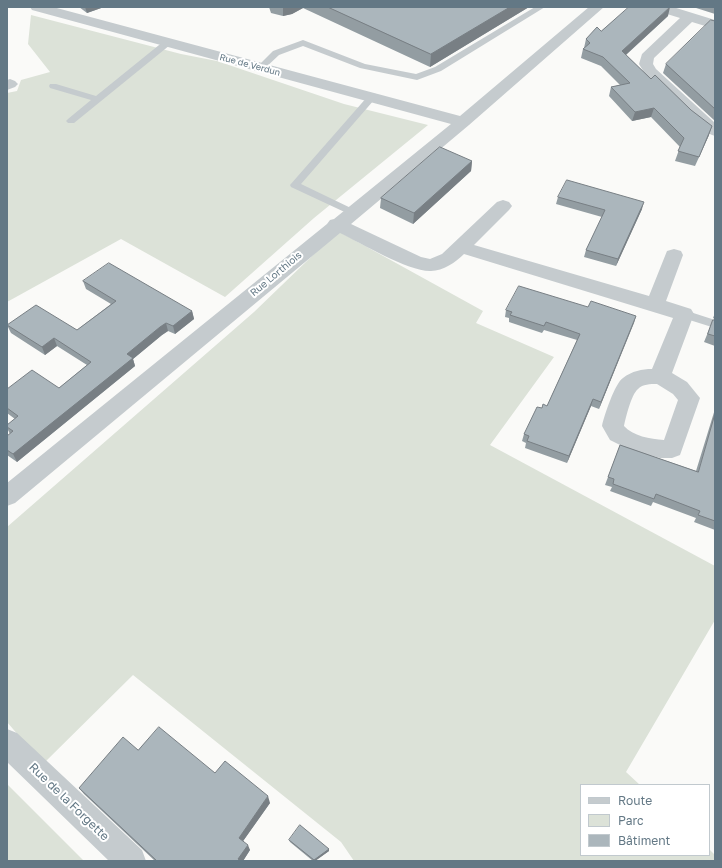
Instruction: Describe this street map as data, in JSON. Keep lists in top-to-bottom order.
{
  "streets": {
    "street": ["Rue de Verdun", "Rue Lorthiois", "Rue de la Forgette"]
  },
  "crossings": [
    ["Rue de Verdun", "Rue Lorthiois"]
  ],
  "legend": ["Route", "Parc", "Bâtiment"]
}
